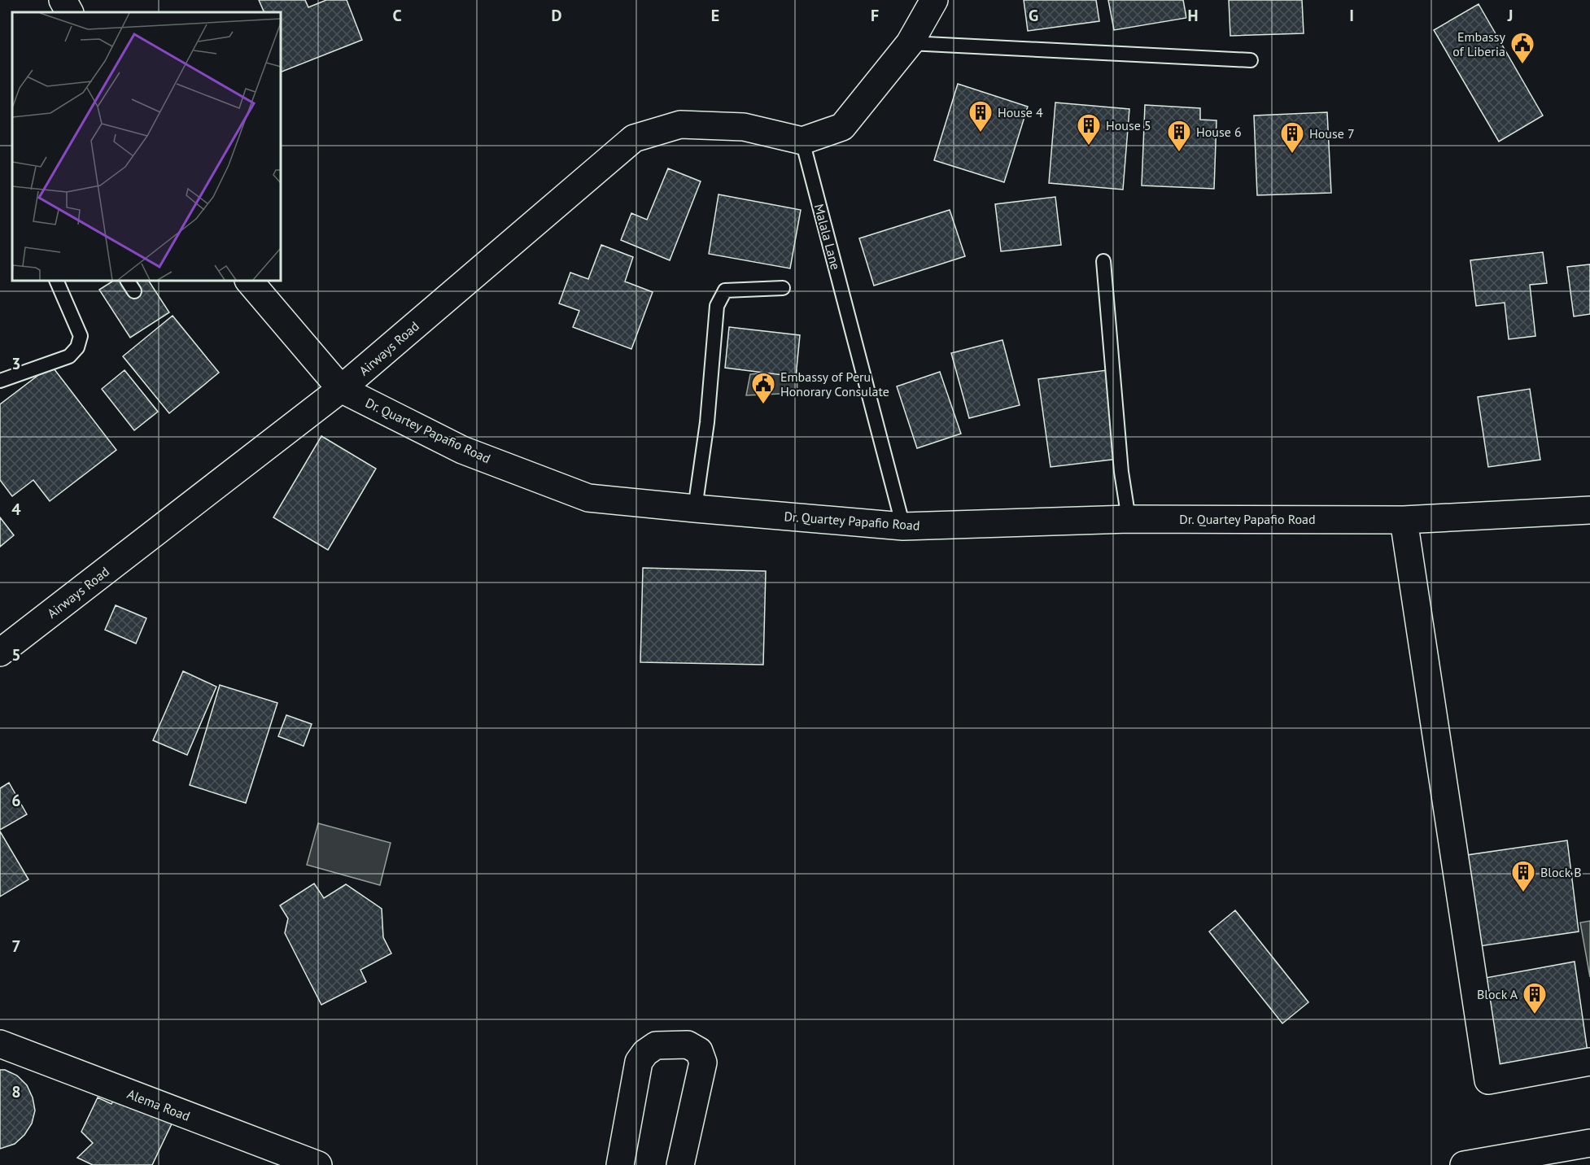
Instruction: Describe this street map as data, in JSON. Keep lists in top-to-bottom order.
{
  "streets": {
    "street": ["Airways Road", "Dr. Quartey Papafio Road", "Alema Road"],
    "lane": ["Malala Lane"]
  },
  "crossings": [
    ["Malala Lane", "Airways Road"],
    ["Malala Lane", "Dr. Quartey Papafio Road"],
    ["Airways Road", "Dr. Quartey Papafio Road"]
  ],
  "places": {
    "public building": ["Embassy of Liberia", "Embassy of Peru Honorary Consulate"],
    "building": [
      "House 4",
      "House 5",
      "House 6",
      "House 7",
      "Block B",
      "Block A"
    ]
  },
  "grid": {
    "columns": [
      "C",
      "D",
      "E",
      "F",
      "G",
      "H",
      "I",
      "J"
    ],
    "rows": [
      "3",
      "4",
      "5",
      "6",
      "7",
      "8"
    ]
  }
}
